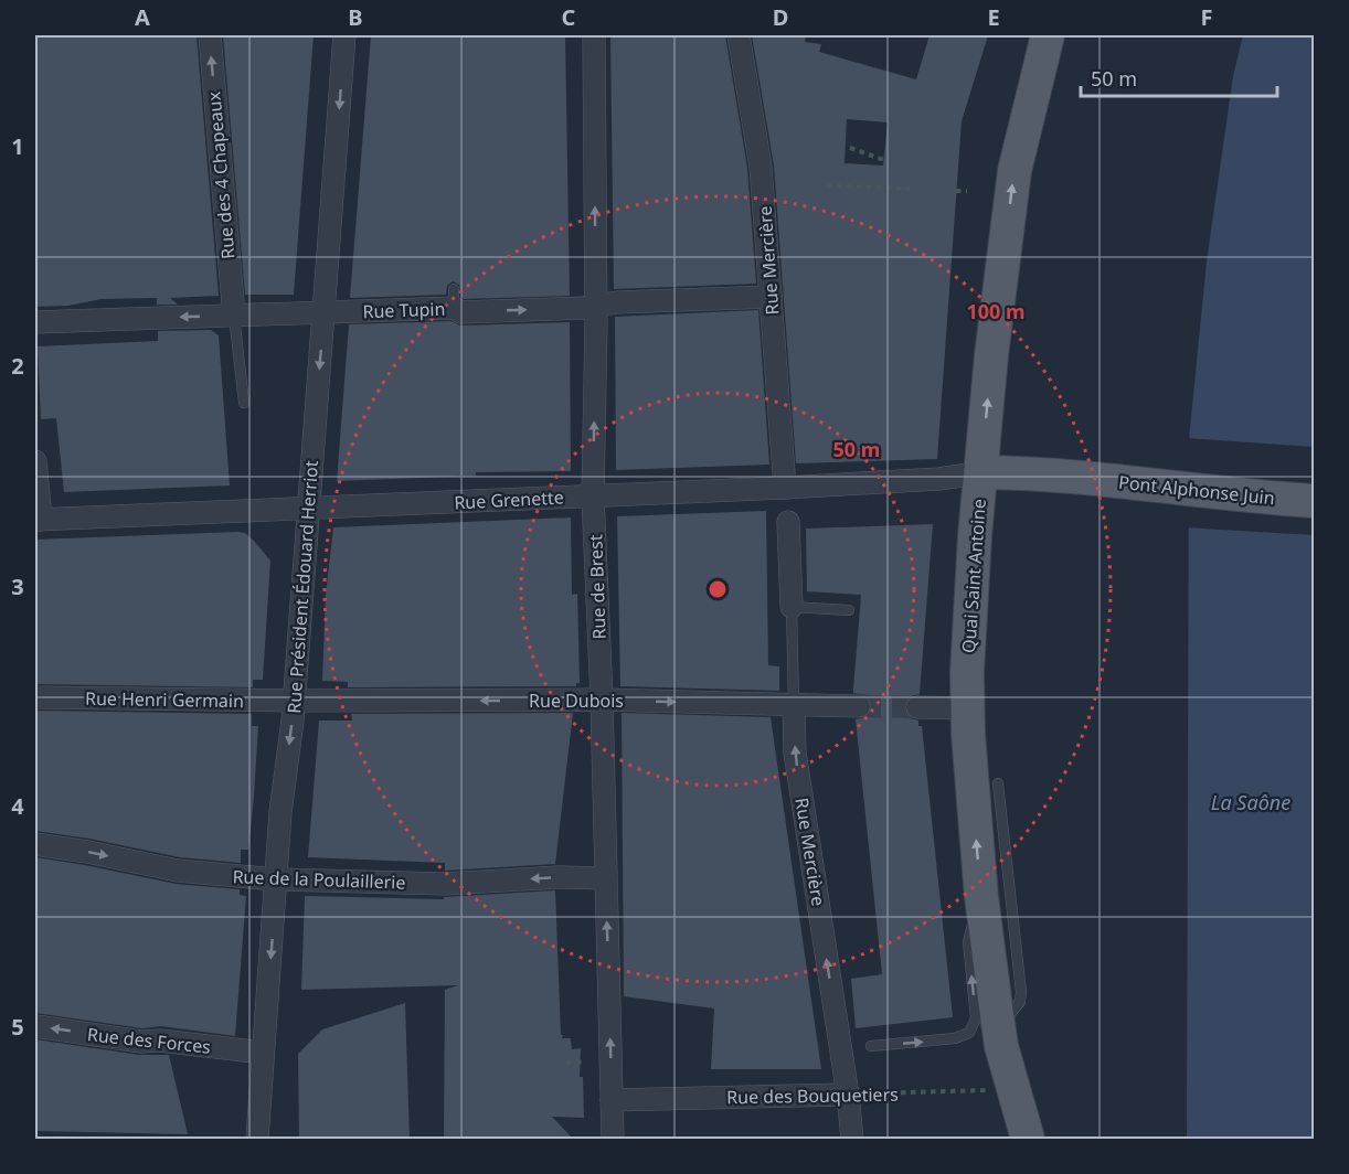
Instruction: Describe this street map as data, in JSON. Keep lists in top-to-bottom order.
{
  "streets": {
    "main road": ["Pont Alphonse Juin", "Quai Saint Antoine"],
    "street": [
      "Rue des 4 Chapeaux",
      "Rue Mercière",
      "Rue Tupin",
      "Rue Grenette",
      "Rue Président Édouard Herriot",
      "Rue de Brest",
      "Rue Henri Germain",
      "Rue Dubois",
      "Rue de la Poulaillerie",
      "Rue des Forces",
      "Rue des Bouquetiers"
    ]
  },
  "crossings": [
    ["Rue des 4 Chapeaux", "Rue Tupin"],
    ["Rue Mercière", "Rue Tupin"],
    ["Rue Mercière", "Rue Grenette"],
    ["Rue Mercière", "Rue Dubois"],
    ["Rue Mercière", "Rue des Bouquetiers"],
    ["Rue Tupin", "Rue Président Édouard Herriot"],
    ["Rue Tupin", "Rue de Brest"],
    ["Pont Alphonse Juin", "Rue Grenette"],
    ["Pont Alphonse Juin", "Quai Saint Antoine"],
    ["Rue Grenette", "Quai Saint Antoine"],
    ["Rue Grenette", "Rue Président Édouard Herriot"],
    ["Rue Grenette", "Rue de Brest"],
    ["Quai Saint Antoine", "Rue des Bouquetiers"],
    ["Rue Président Édouard Herriot", "Rue Henri Germain"],
    ["Rue Président Édouard Herriot", "Rue Dubois"],
    ["Rue Président Édouard Herriot", "Rue de la Poulaillerie"],
    ["Rue Président Édouard Herriot", "Rue des Forces"],
    ["Rue de Brest", "Rue Dubois"],
    ["Rue de Brest", "Rue de la Poulaillerie"],
    ["Rue de Brest", "Rue des Bouquetiers"],
    ["Rue Henri Germain", "Rue Dubois"]
  ],
  "one_way": [
    "Rue des 4 Chapeaux",
    "Rue Mercière",
    "Quai Saint Antoine",
    "Rue Président Édouard Herriot",
    "Rue de Brest",
    "Rue des Forces"
  ],
  "water": ["La Saône"],
  "scale_bar": "50 m",
  "grid": {
    "columns": [
      "A",
      "B",
      "C",
      "D",
      "E",
      "F"
    ],
    "rows": [
      "1",
      "2",
      "3",
      "4",
      "5"
    ]
  },
  "rings": ["100 m", "50 m"]
}
